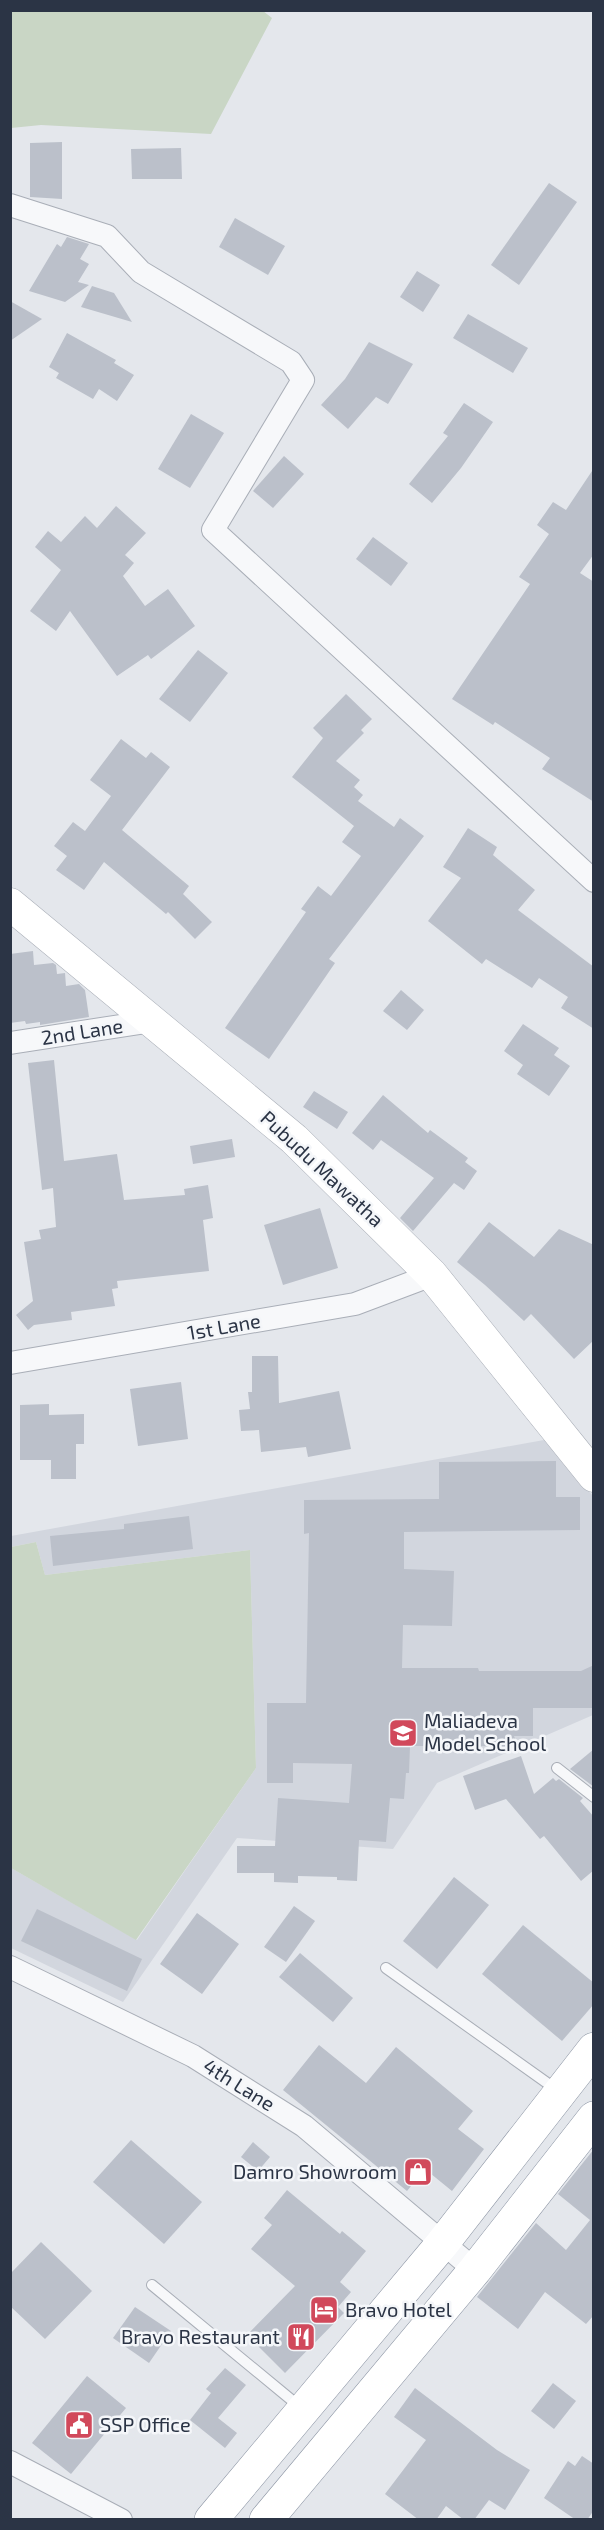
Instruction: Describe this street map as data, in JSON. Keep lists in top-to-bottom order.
{
  "streets": {
    "street": [
      "2nd Lane",
      "Pubudu Mawatha",
      "1st Lane",
      "4th Lane"
    ]
  },
  "crossings": [
    ["2nd Lane", "Pubudu Mawatha"],
    ["Pubudu Mawatha", "1st Lane"]
  ],
  "places": {
    "school or university": ["Maliadeva Model School"],
    "shop": ["Damro Showroom"],
    "hotel": ["Bravo Hotel"],
    "restaurant": ["Bravo Restaurant"],
    "public building": ["SSP Office"]
  }
}
